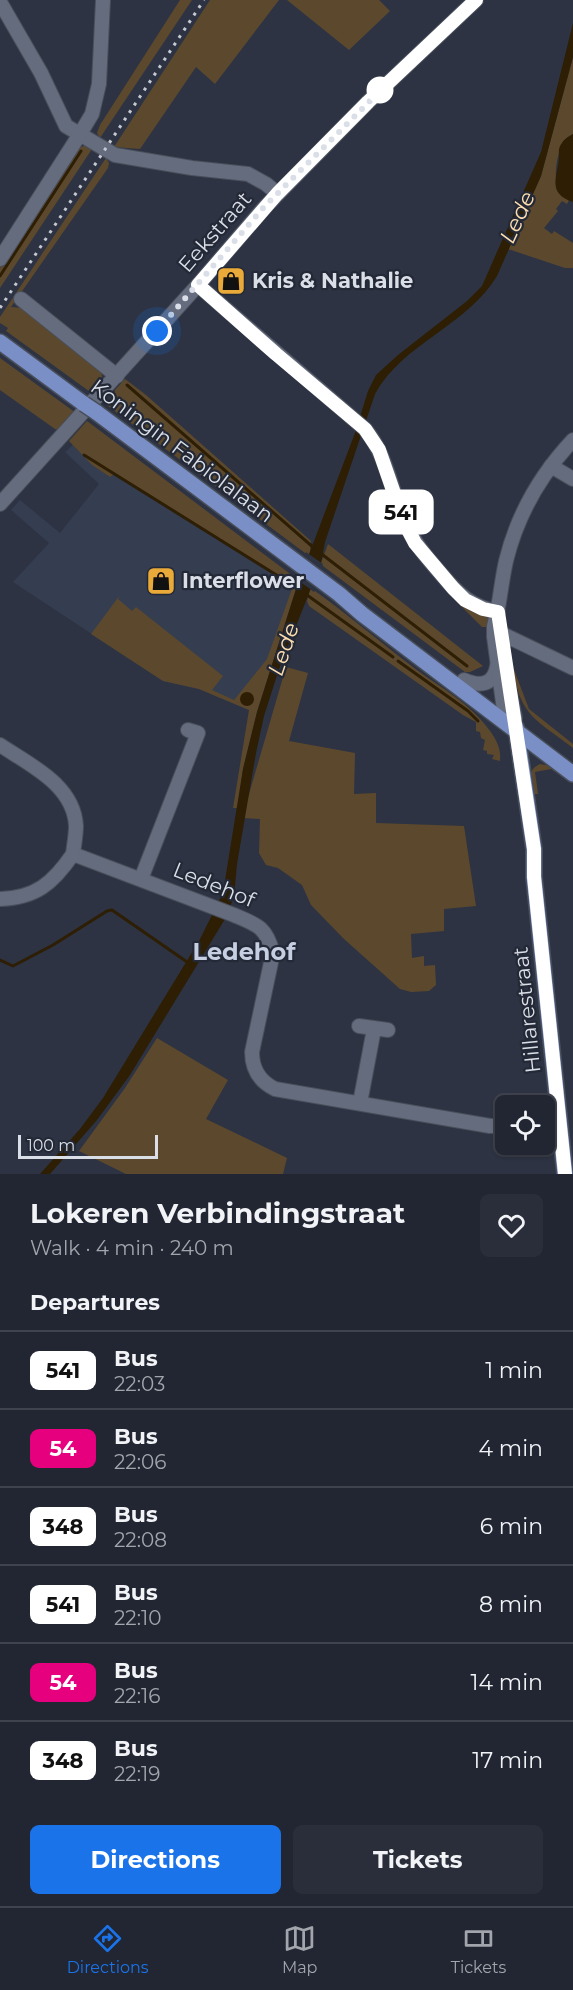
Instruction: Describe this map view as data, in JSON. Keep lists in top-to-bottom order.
{
  "streets": {
    "main road": ["Koningin Fabiolalaan", "Hillarestraat"],
    "street": ["Eekstraat", "Ledehof"]
  },
  "crossings": [
    ["Koningin Fabiolalaan", "Hillarestraat"]
  ],
  "districts": ["Ledehof"],
  "water": ["Lede"],
  "places": {
    "shop": ["Kris & Nathalie", "Interflower"]
  },
  "lines": ["bus line 541"],
  "scale_bar": "100 m",
  "page": {
    "on_map": "541",
    "scale": "100 m",
    "heading": [
      ["Lokeren Verbindingstraat", "Walk · 4 min · 240 m"],
      "Departures"
    ],
    "list": [
      {
        "mark": "541",
        "name": "Bus",
        "note": "22:03",
        "value": "1 min"
      },
      {
        "mark": "54",
        "name": "Bus",
        "note": "22:06",
        "value": "4 min"
      },
      {
        "mark": "348",
        "name": "Bus",
        "note": "22:08",
        "value": "6 min"
      },
      {
        "mark": "541",
        "name": "Bus",
        "note": "22:10",
        "value": "8 min"
      },
      {
        "mark": "54",
        "name": "Bus",
        "note": "22:16",
        "value": "14 min"
      },
      {
        "mark": "348",
        "name": "Bus",
        "note": "22:19",
        "value": "17 min"
      }
    ],
    "buttons": ["Directions", "Tickets"],
    "tabs": ["Directions", "Map", "Tickets"]
  }
}
